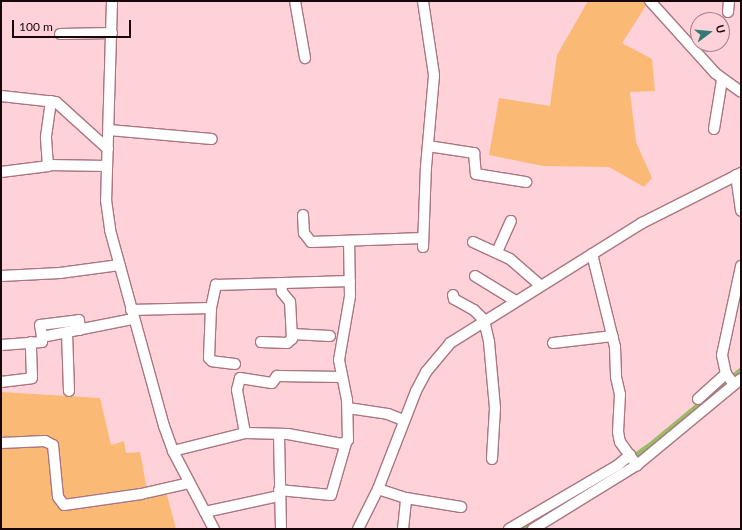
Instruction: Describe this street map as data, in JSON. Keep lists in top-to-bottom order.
{
  "scale_bar": "100 m",
  "north": "right"
}
